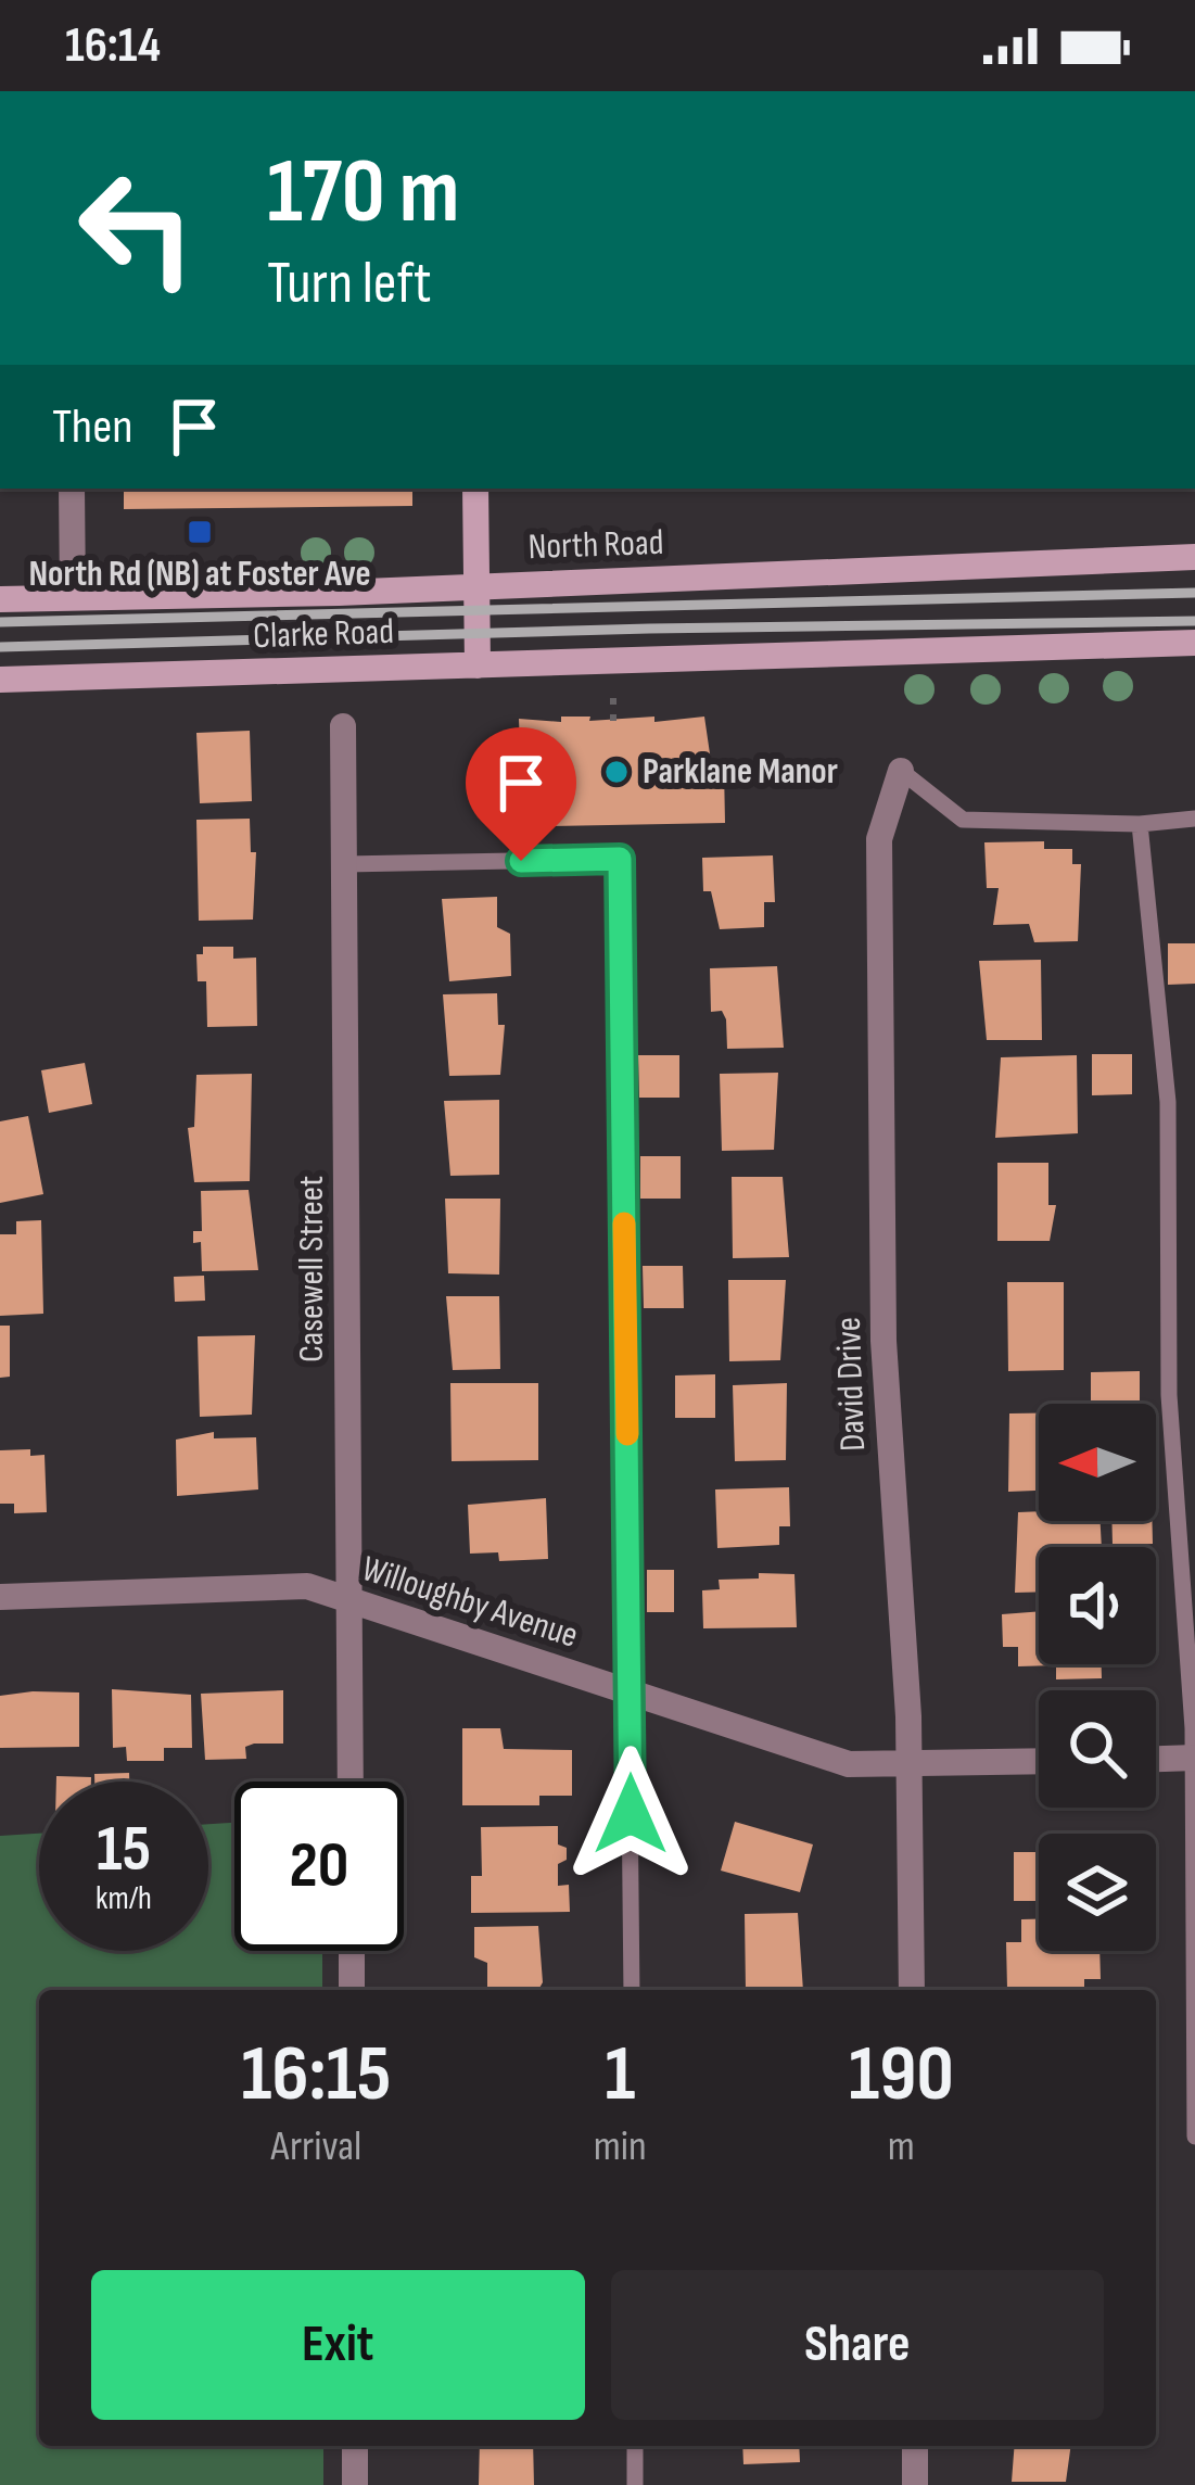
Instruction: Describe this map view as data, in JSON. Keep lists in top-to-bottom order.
{
  "streets": {
    "main road": ["North Road", "Clarke Road"],
    "street": ["Casewell Street", "David Drive", "Willoughby Avenue"]
  },
  "crossings": [
    ["Casewell Street", "Willoughby Avenue"],
    ["David Drive", "Willoughby Avenue"]
  ],
  "places": {
    "transit": ["North Rd (NB) at Foster Ave"],
    "other": ["Parklane Manor"]
  },
  "north": "left",
  "page": {
    "status": "16:14",
    "turn": ["170 m", "Turn left"],
    "then": "Then",
    "speed": "15 km/h",
    "limit": "20",
    "eta": [
      "16:15",
      "Arrival",
      "1",
      "min",
      "190",
      "m"
    ],
    "buttons": ["Exit", "Share"]
  }
}
